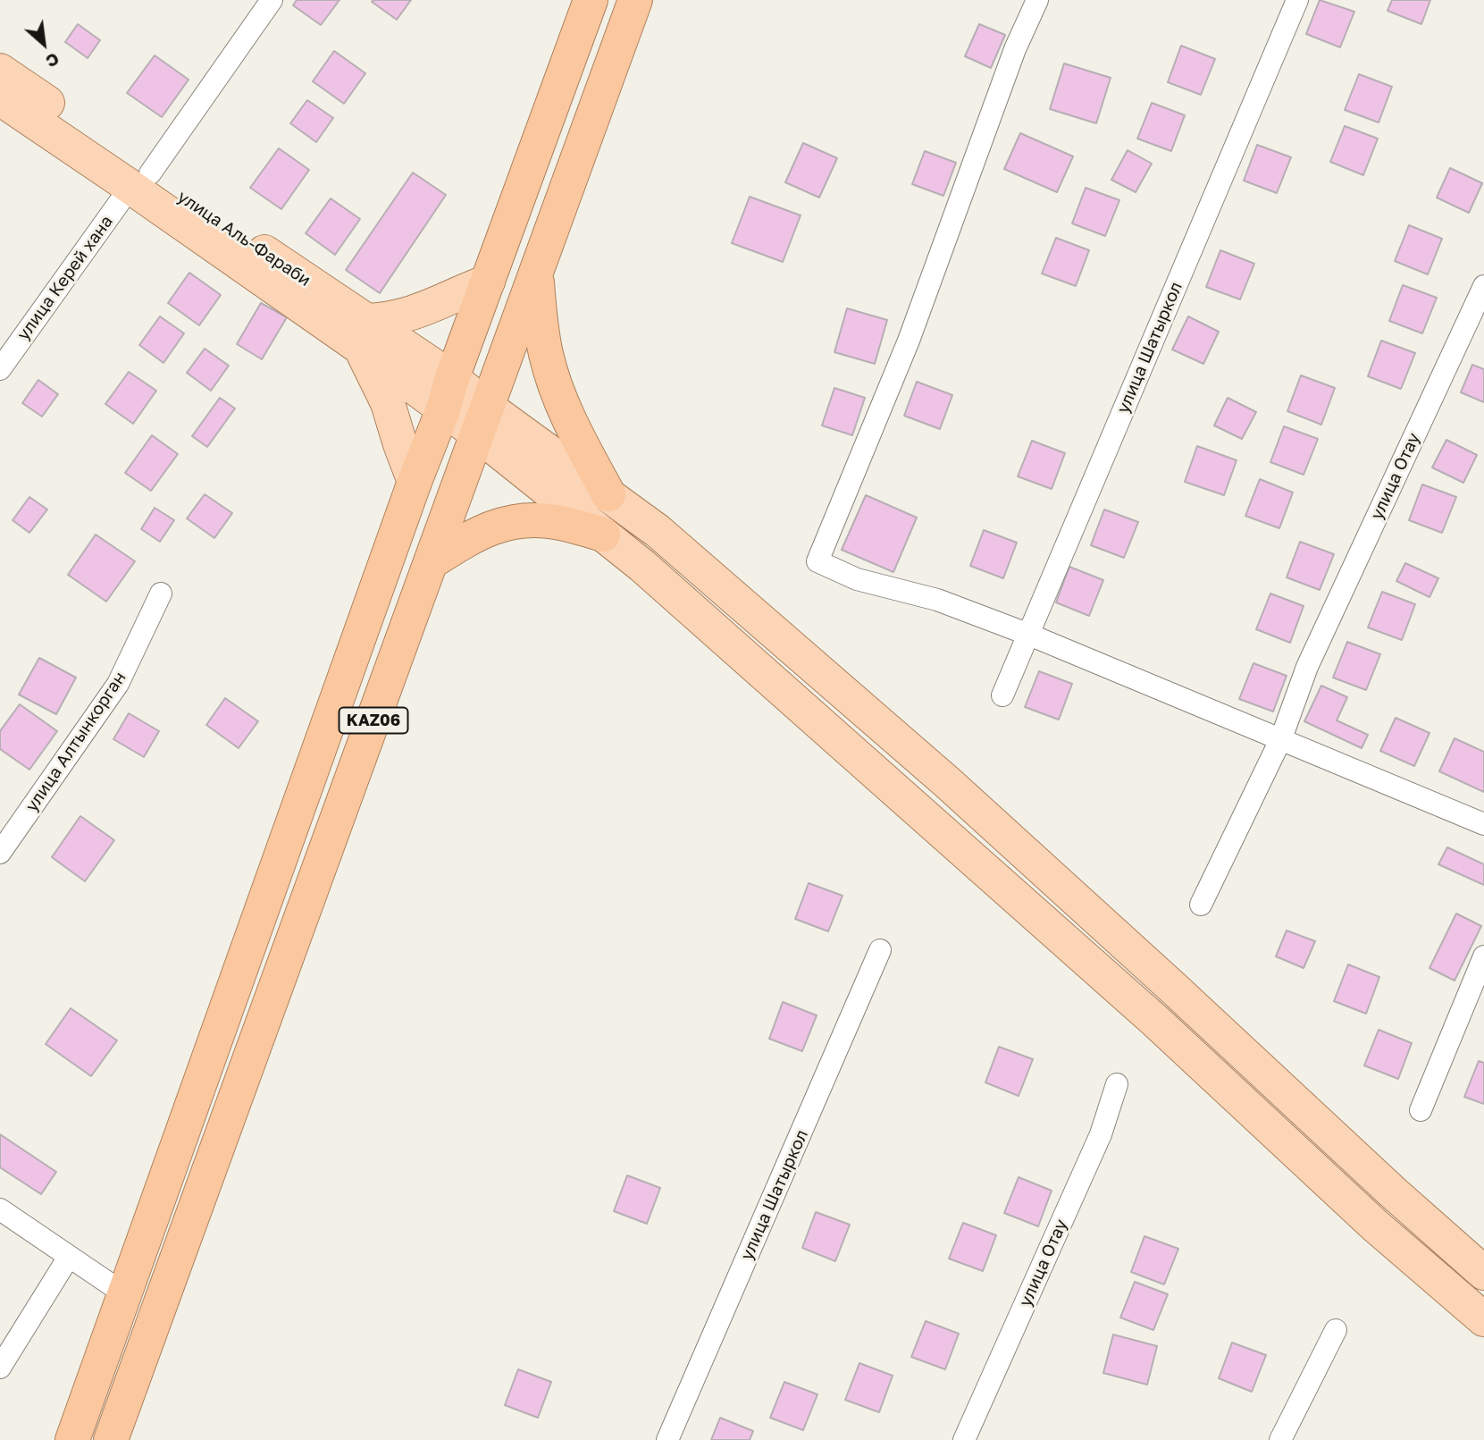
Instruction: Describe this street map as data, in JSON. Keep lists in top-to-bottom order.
{
  "streets": {
    "highway": ["KАZ06"],
    "main road": ["улица Аль-Фараби"],
    "street": [
      "улица Керей хана",
      "улица Шатыркол",
      "улица Отау",
      "улица Алтынкорган"
    ]
  },
  "crossings": [
    ["улица Аль-Фараби", "улица Керей хана"],
    ["улица Аль-Фараби", "KАZ06"]
  ],
  "north": "bottom right"
}
